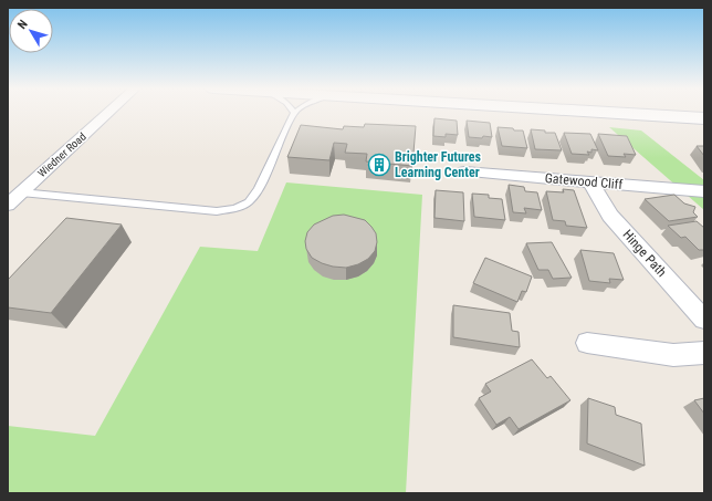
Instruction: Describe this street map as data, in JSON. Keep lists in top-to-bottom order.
{
  "streets": {
    "street": ["Wiedner Road", "Gatewood Cliff", "Hinge Path"]
  },
  "crossings": [
    ["Gatewood Cliff", "Hinge Path"]
  ],
  "places": {
    "building": ["Brighter Futures Learning Center"]
  },
  "north": "top left"
}
